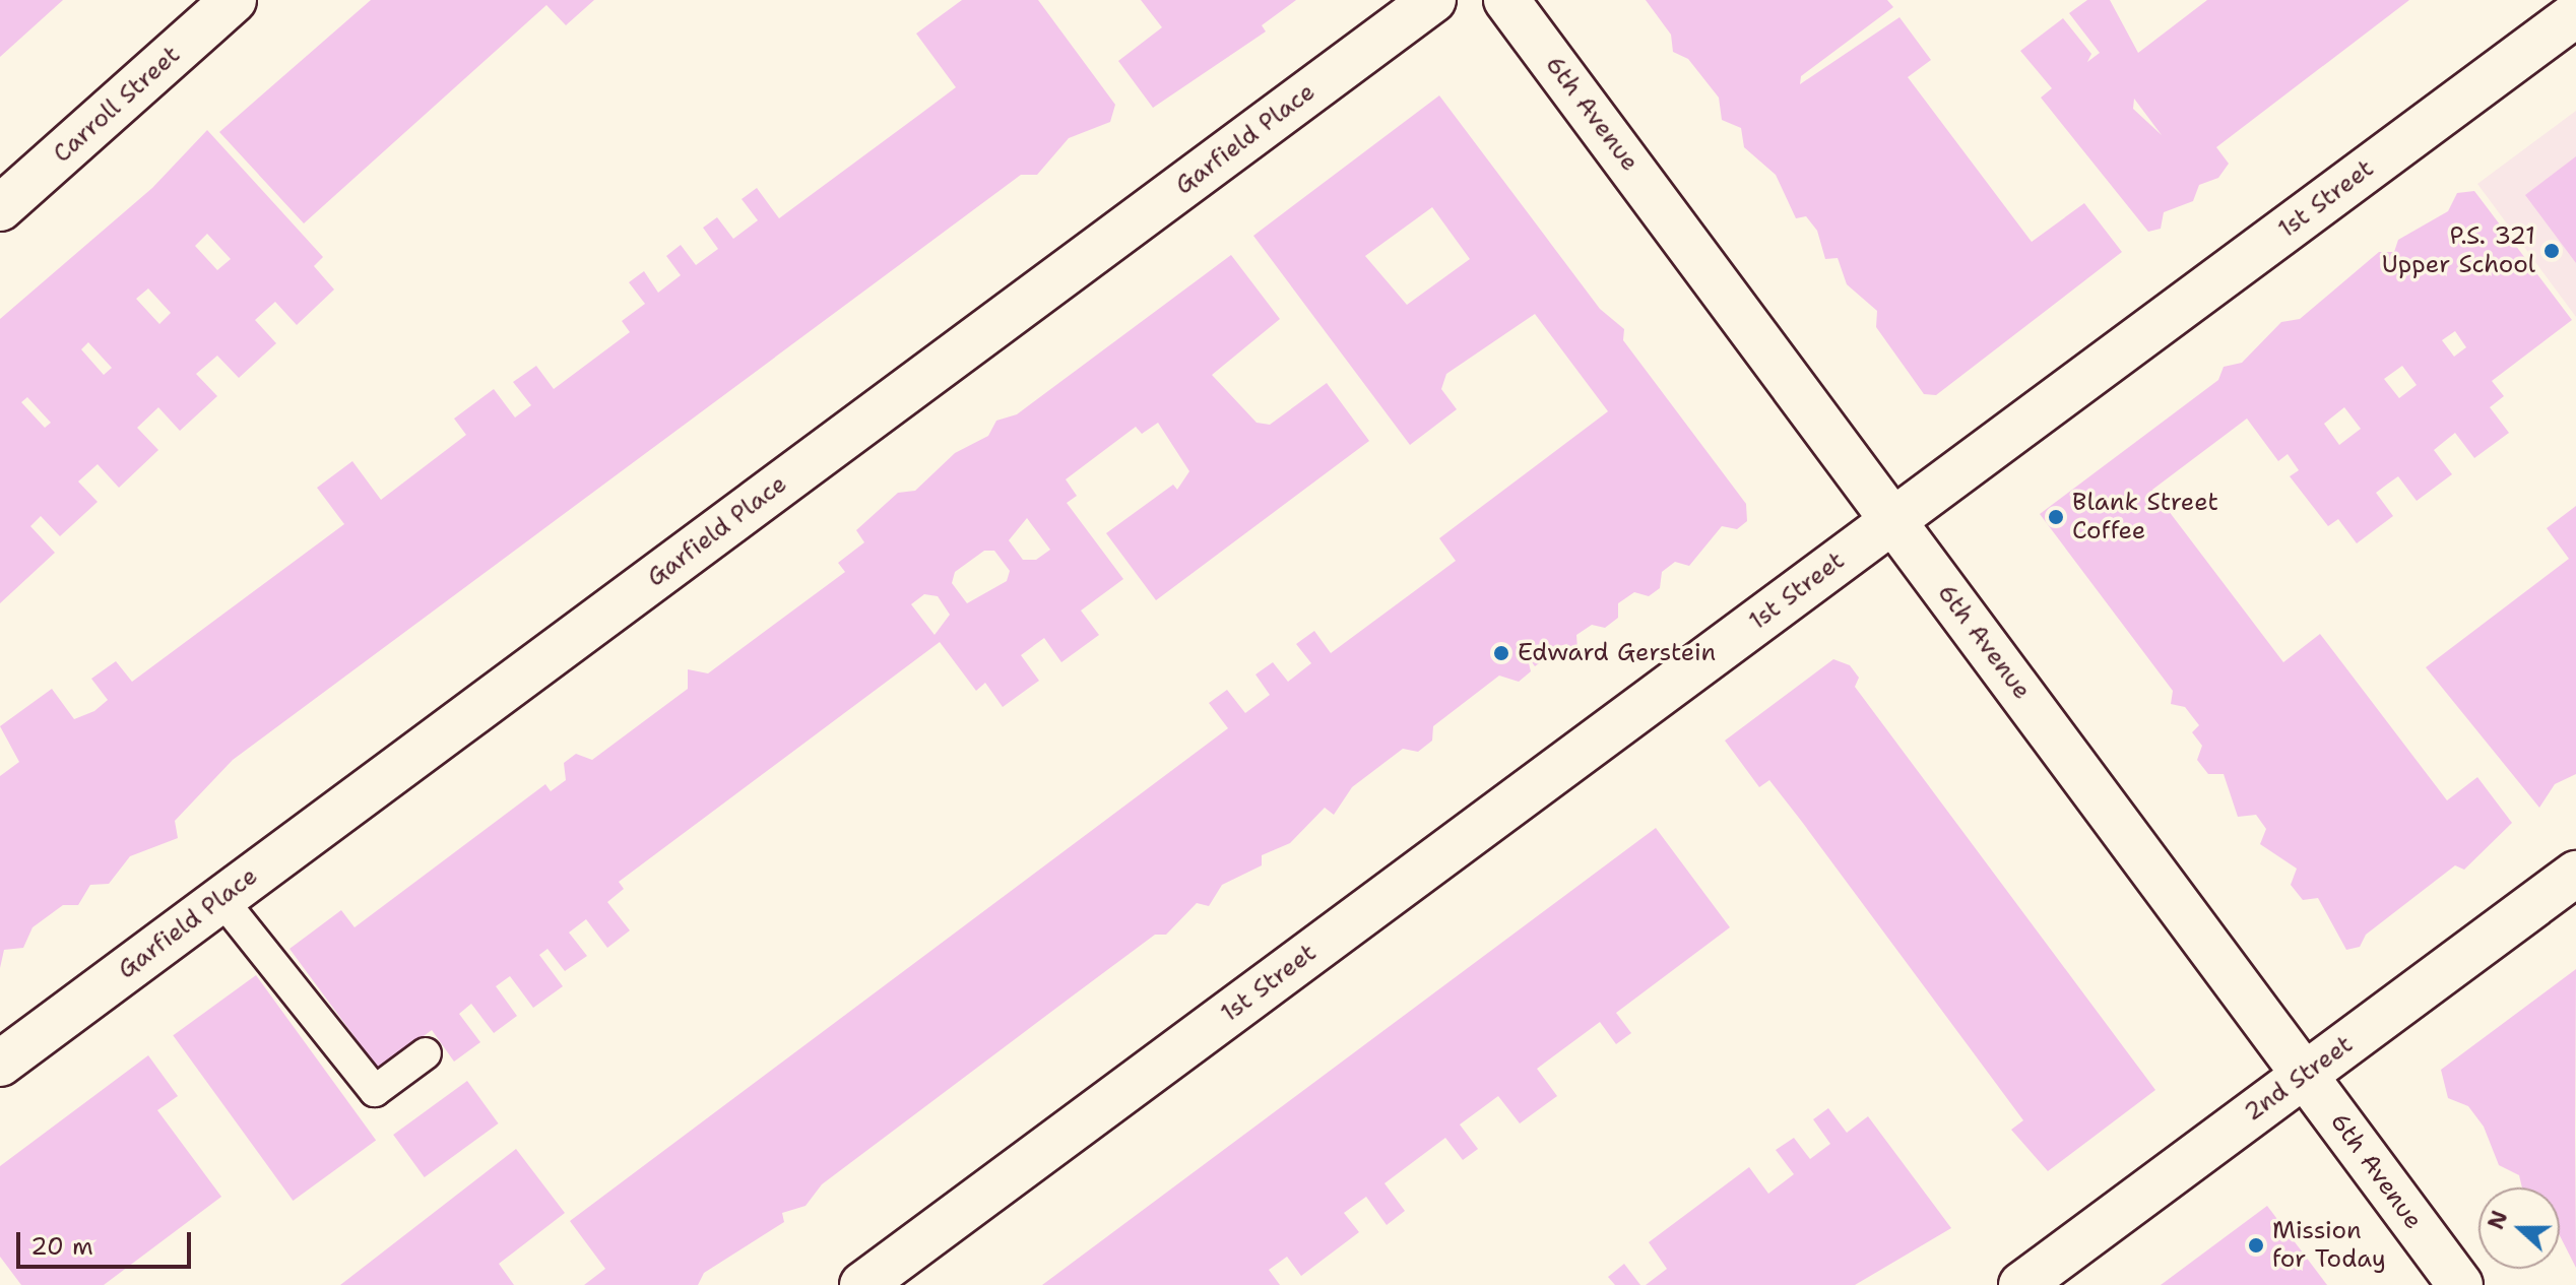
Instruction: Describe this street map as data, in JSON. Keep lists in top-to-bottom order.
{
  "streets": {
    "street": [
      "Carroll Street",
      "6th Avenue",
      "Garfield Place",
      "1st Street",
      "2nd Street"
    ]
  },
  "crossings": [
    ["6th Avenue", "1st Street"],
    ["6th Avenue", "2nd Street"]
  ],
  "places": [
    "P.S. 321 Upper School",
    "Blank Street Coffee",
    "Edward Gerstein",
    "Mission for Today"
  ],
  "scale_bar": "20 m",
  "north": "left"
}
